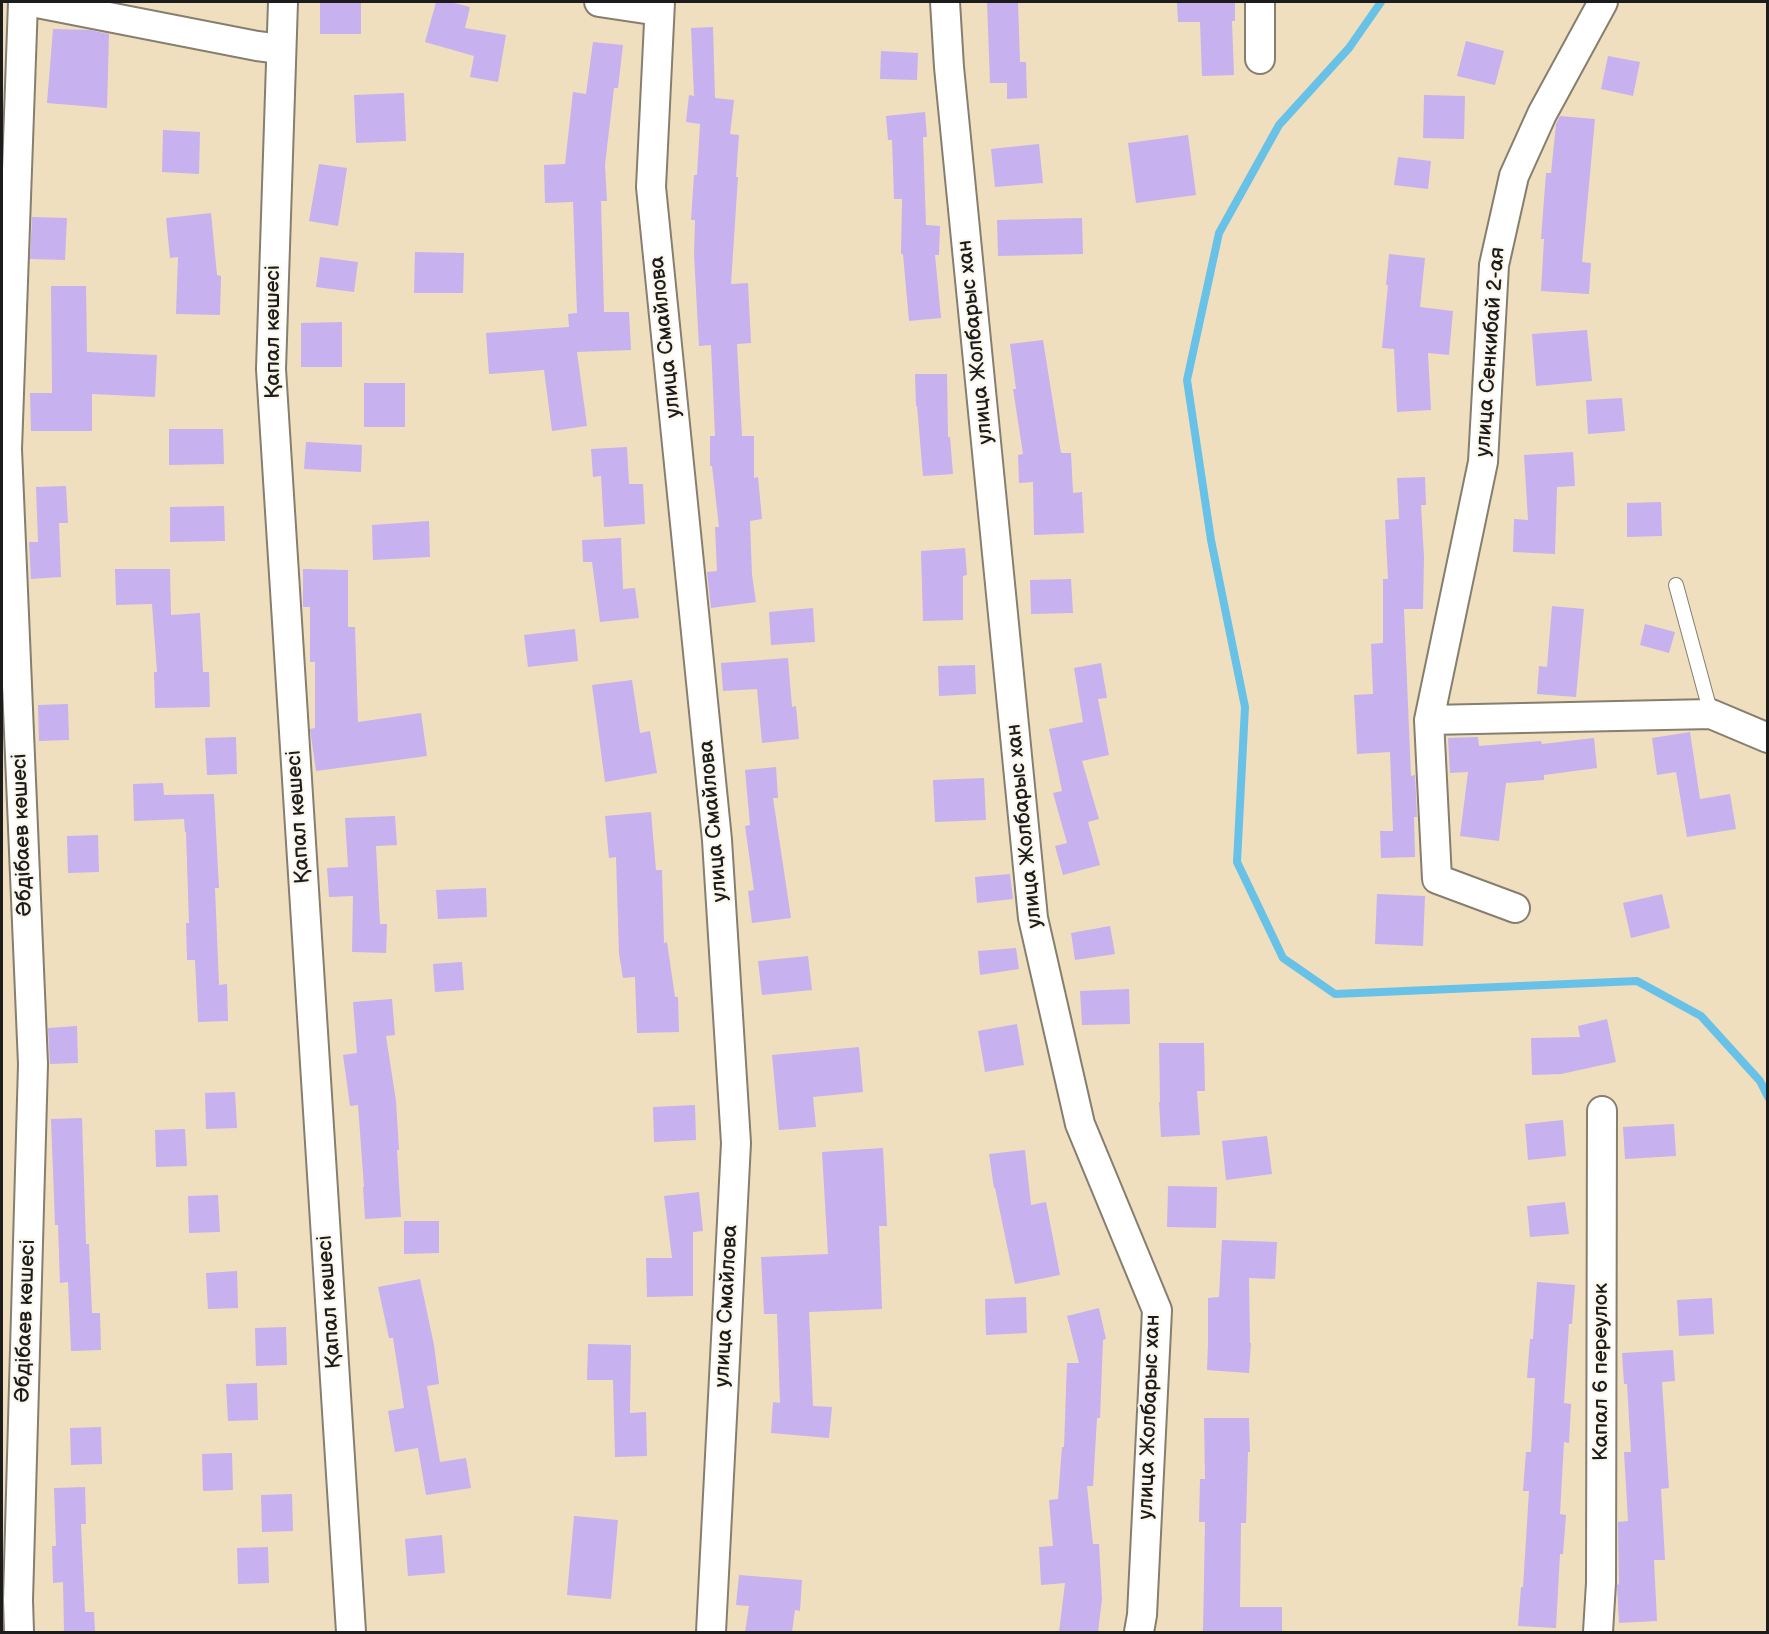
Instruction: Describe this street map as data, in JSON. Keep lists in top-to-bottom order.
{
  "streets": {
    "street": [
      "Қапал көшесі",
      "улица Смайлова",
      "улица Жолбарыс хан",
      "улица Сенкибай 2-ая",
      "Әбдібаев көшесі",
      "Капал 6 переулок"
    ]
  }
}
